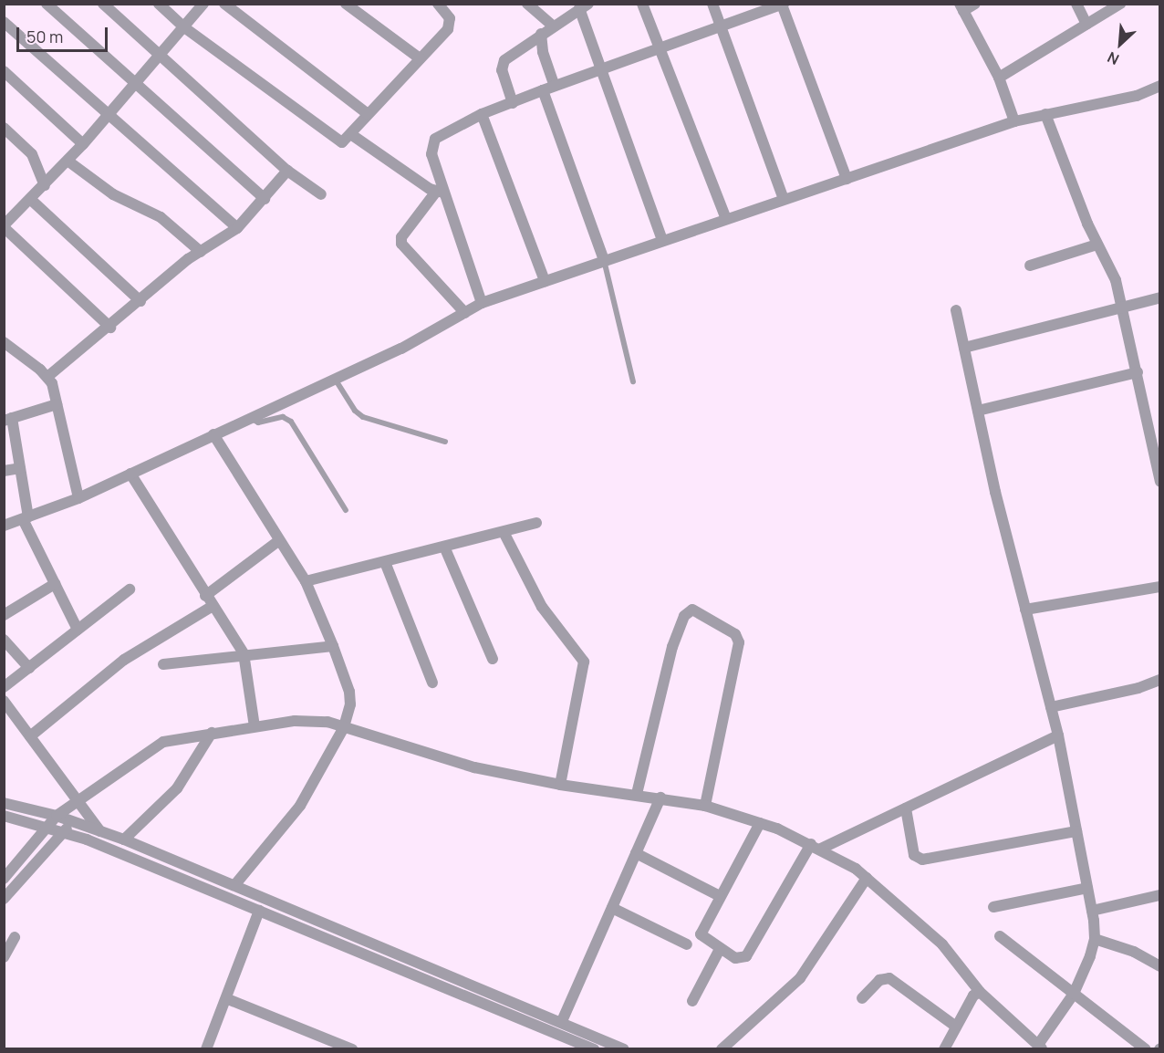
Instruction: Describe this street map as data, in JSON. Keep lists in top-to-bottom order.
{
  "scale_bar": "50 m",
  "north": "bottom left"
}
